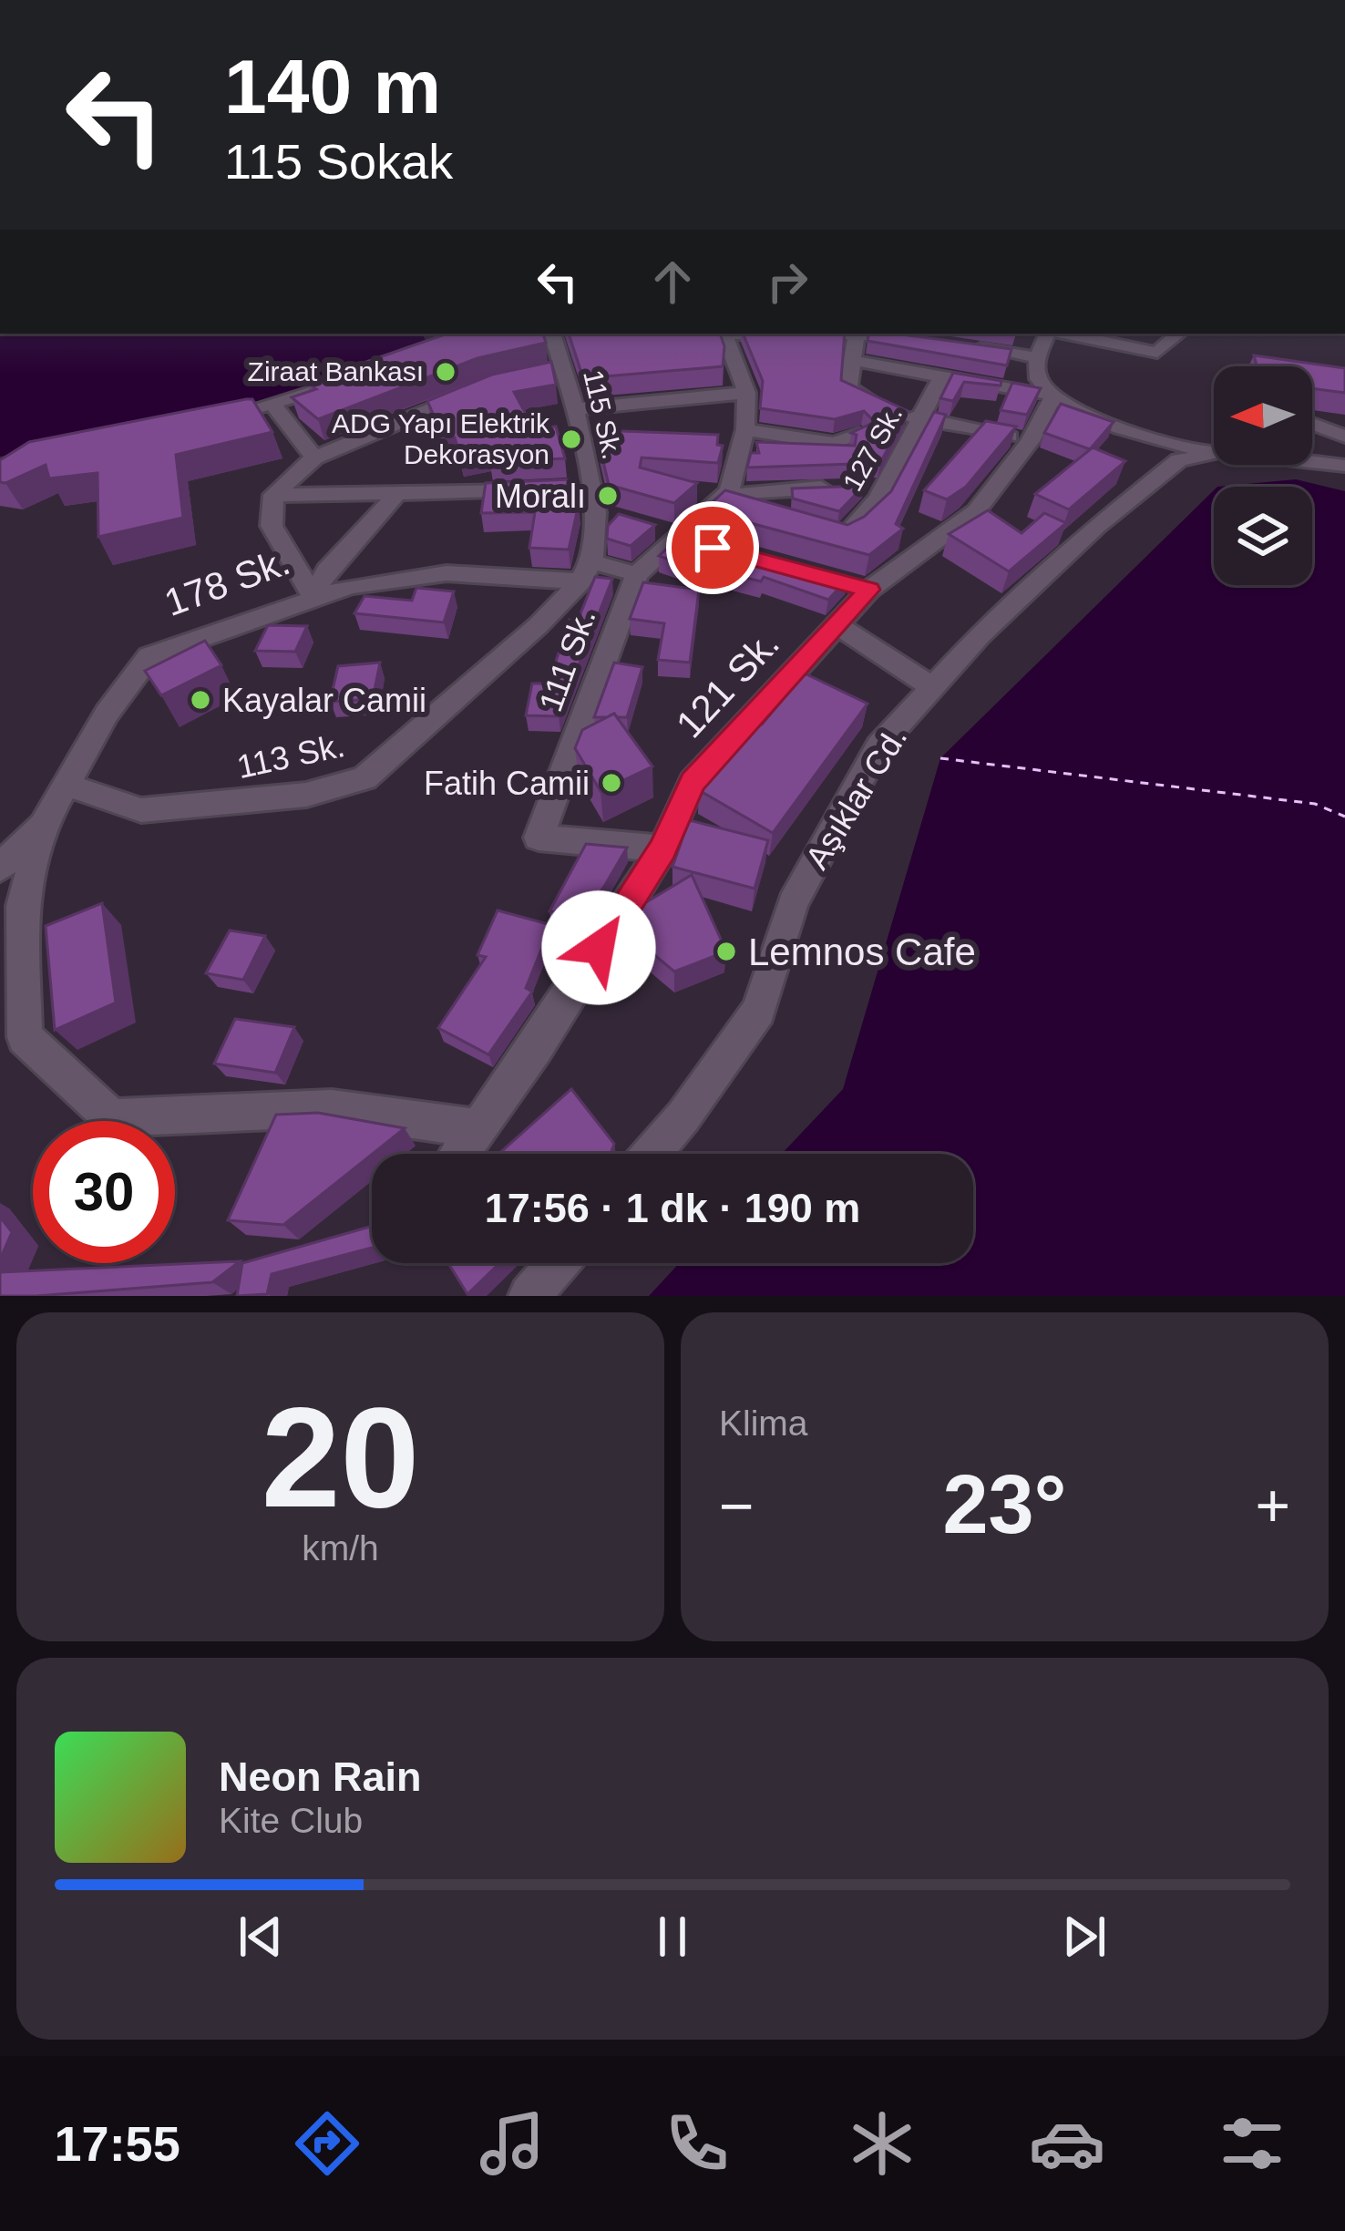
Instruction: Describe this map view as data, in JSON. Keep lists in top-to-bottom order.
{
  "streets": {
    "street": [
      "115 Sk.",
      "127 Sk.",
      "178 Sk.",
      "111 Sk.",
      "121 Sk.",
      "113 Sk.",
      "Aşıklar Cd."
    ]
  },
  "crossings": [
    ["115 Sk.", "178 Sk."],
    ["115 Sk.", "113 Sk."],
    ["178 Sk.", "111 Sk."],
    ["178 Sk.", "121 Sk."],
    ["178 Sk.", "113 Sk."],
    ["111 Sk.", "121 Sk."]
  ],
  "places": [
    "Ziraat Bankası",
    "ADG Yapı Elektrik Dekorasyon",
    "Moralı",
    "Kayalar Camii",
    "Fatih Camii",
    "Lemnos Cafe"
  ],
  "north": "left",
  "page": {
    "turn": ["140 m", "115 Sokak"],
    "limit": "30",
    "trip": "17:56 · 1 dk · 190 m",
    "tile": [
      ["20", "km/h"],
      "Klima"
    ],
    "heat": ["−", "23°", "+"],
    "song": ["Neon Rain", "Kite Club"],
    "tabs": "17:55"
  }
}
